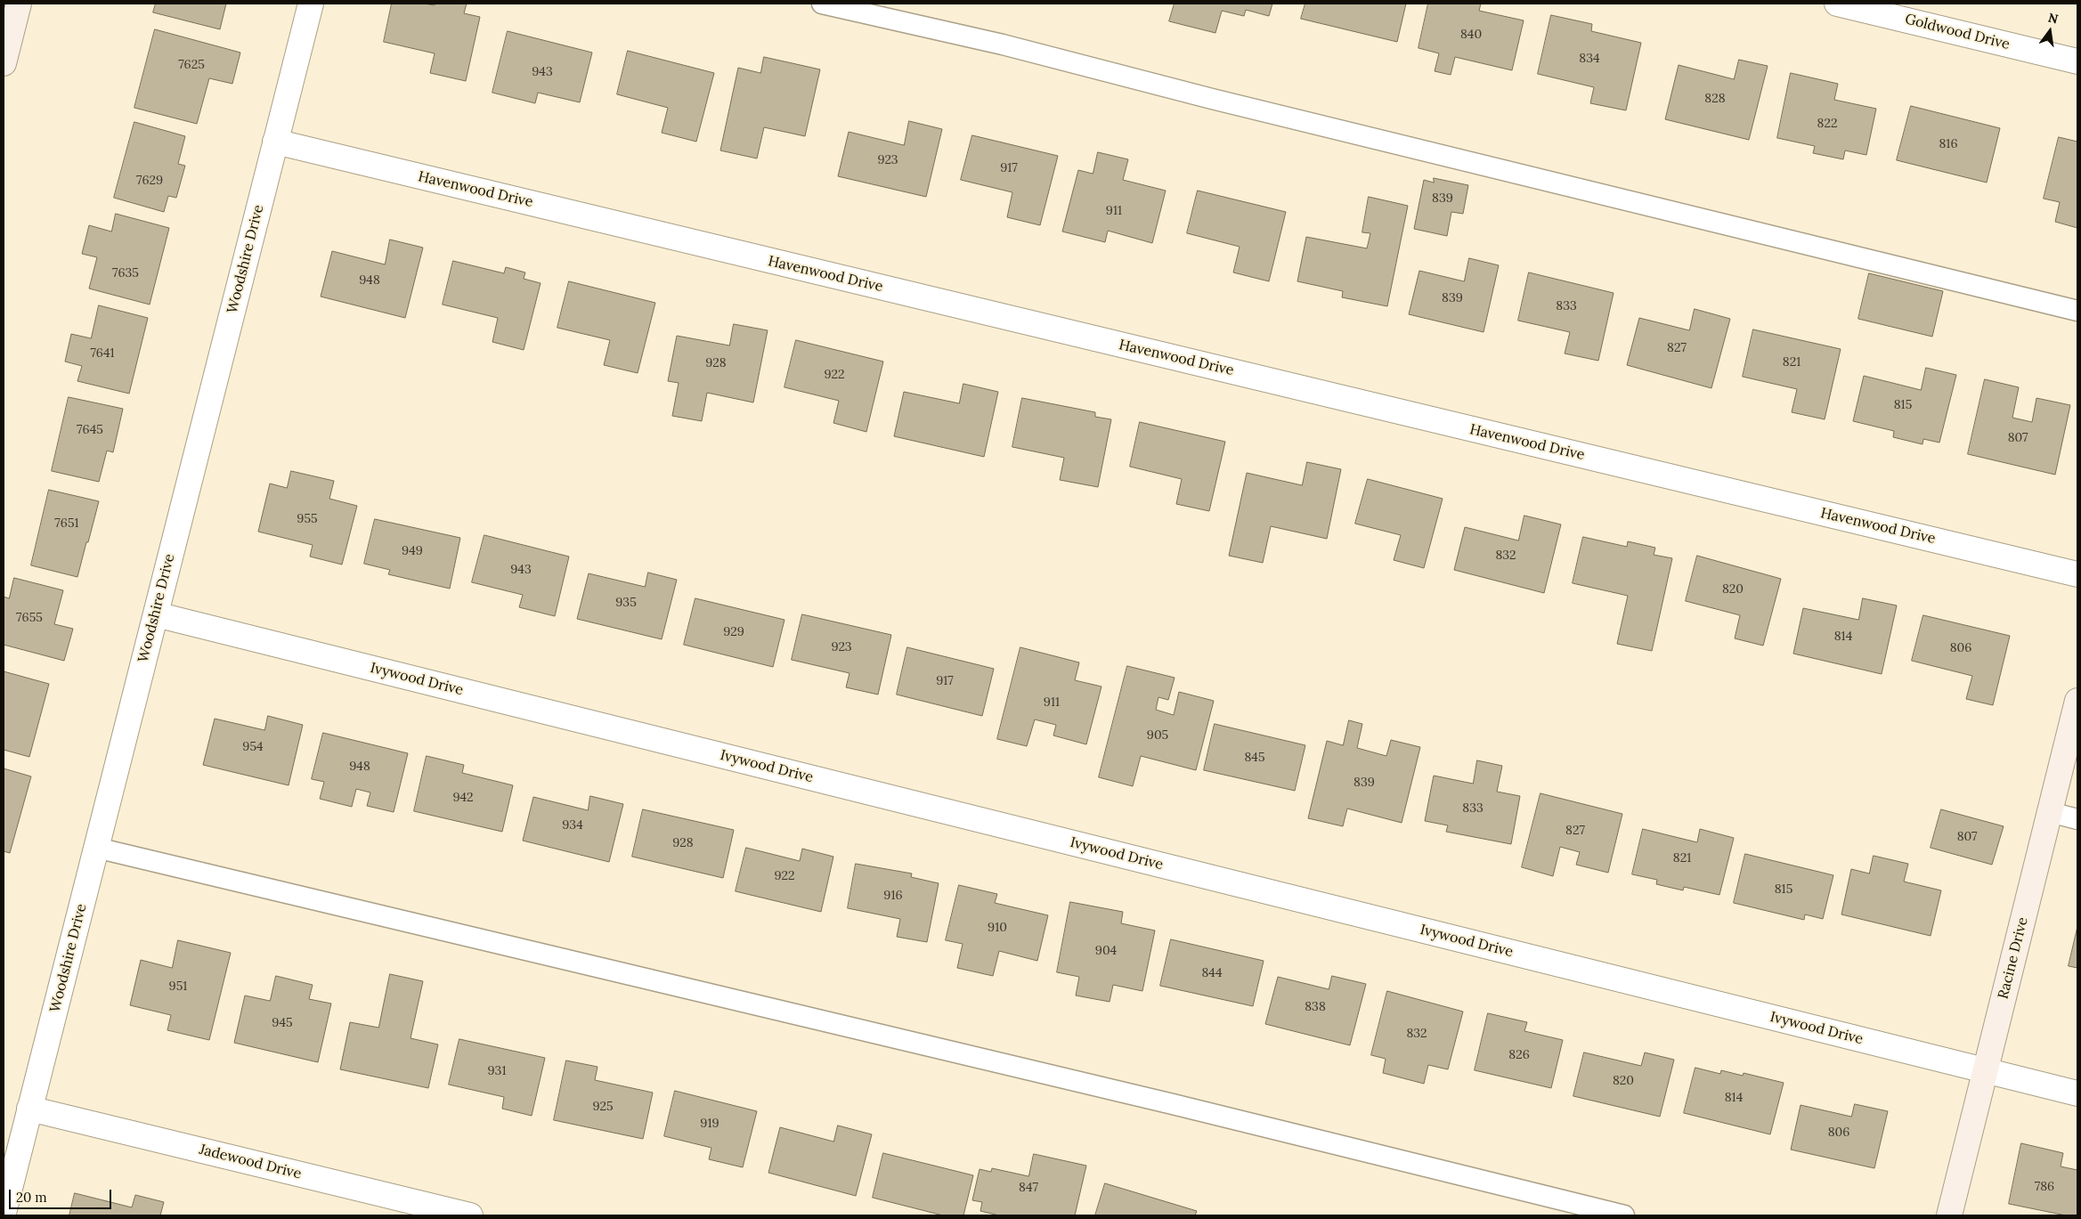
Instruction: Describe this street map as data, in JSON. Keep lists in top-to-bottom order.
{
  "streets": {
    "street": [
      "Goldwood Drive",
      "Havenwood Drive",
      "Woodshire Drive",
      "Ivywood Drive",
      "Racine Drive",
      "Jadewood Drive"
    ]
  },
  "crossings": [
    ["Havenwood Drive", "Woodshire Drive"],
    ["Woodshire Drive", "Ivywood Drive"],
    ["Woodshire Drive", "Jadewood Drive"],
    ["Ivywood Drive", "Racine Drive"]
  ],
  "house_numbers": [
    "840",
    "834",
    "7625",
    "943",
    "828",
    "822",
    "816",
    "923",
    "917",
    "7629",
    "839",
    "911",
    "7635",
    "948",
    "839",
    "833",
    "827",
    "7641",
    "821",
    "928",
    "922",
    "815",
    "7645",
    "807",
    "955",
    "7651",
    "949",
    "832",
    "943",
    "820",
    "935",
    "7655",
    "929",
    "814",
    "923",
    "806",
    "917",
    "911",
    "905",
    "954",
    "845",
    "948",
    "839",
    "942",
    "833",
    "934",
    "827",
    "807",
    "928",
    "821",
    "922",
    "815",
    "916",
    "910",
    "904",
    "844",
    "951",
    "838",
    "945",
    "832",
    "826",
    "931",
    "820",
    "814",
    "925",
    "919",
    "806",
    "786",
    "847"
  ],
  "scale_bar": "20 m",
  "north": "top"
}
